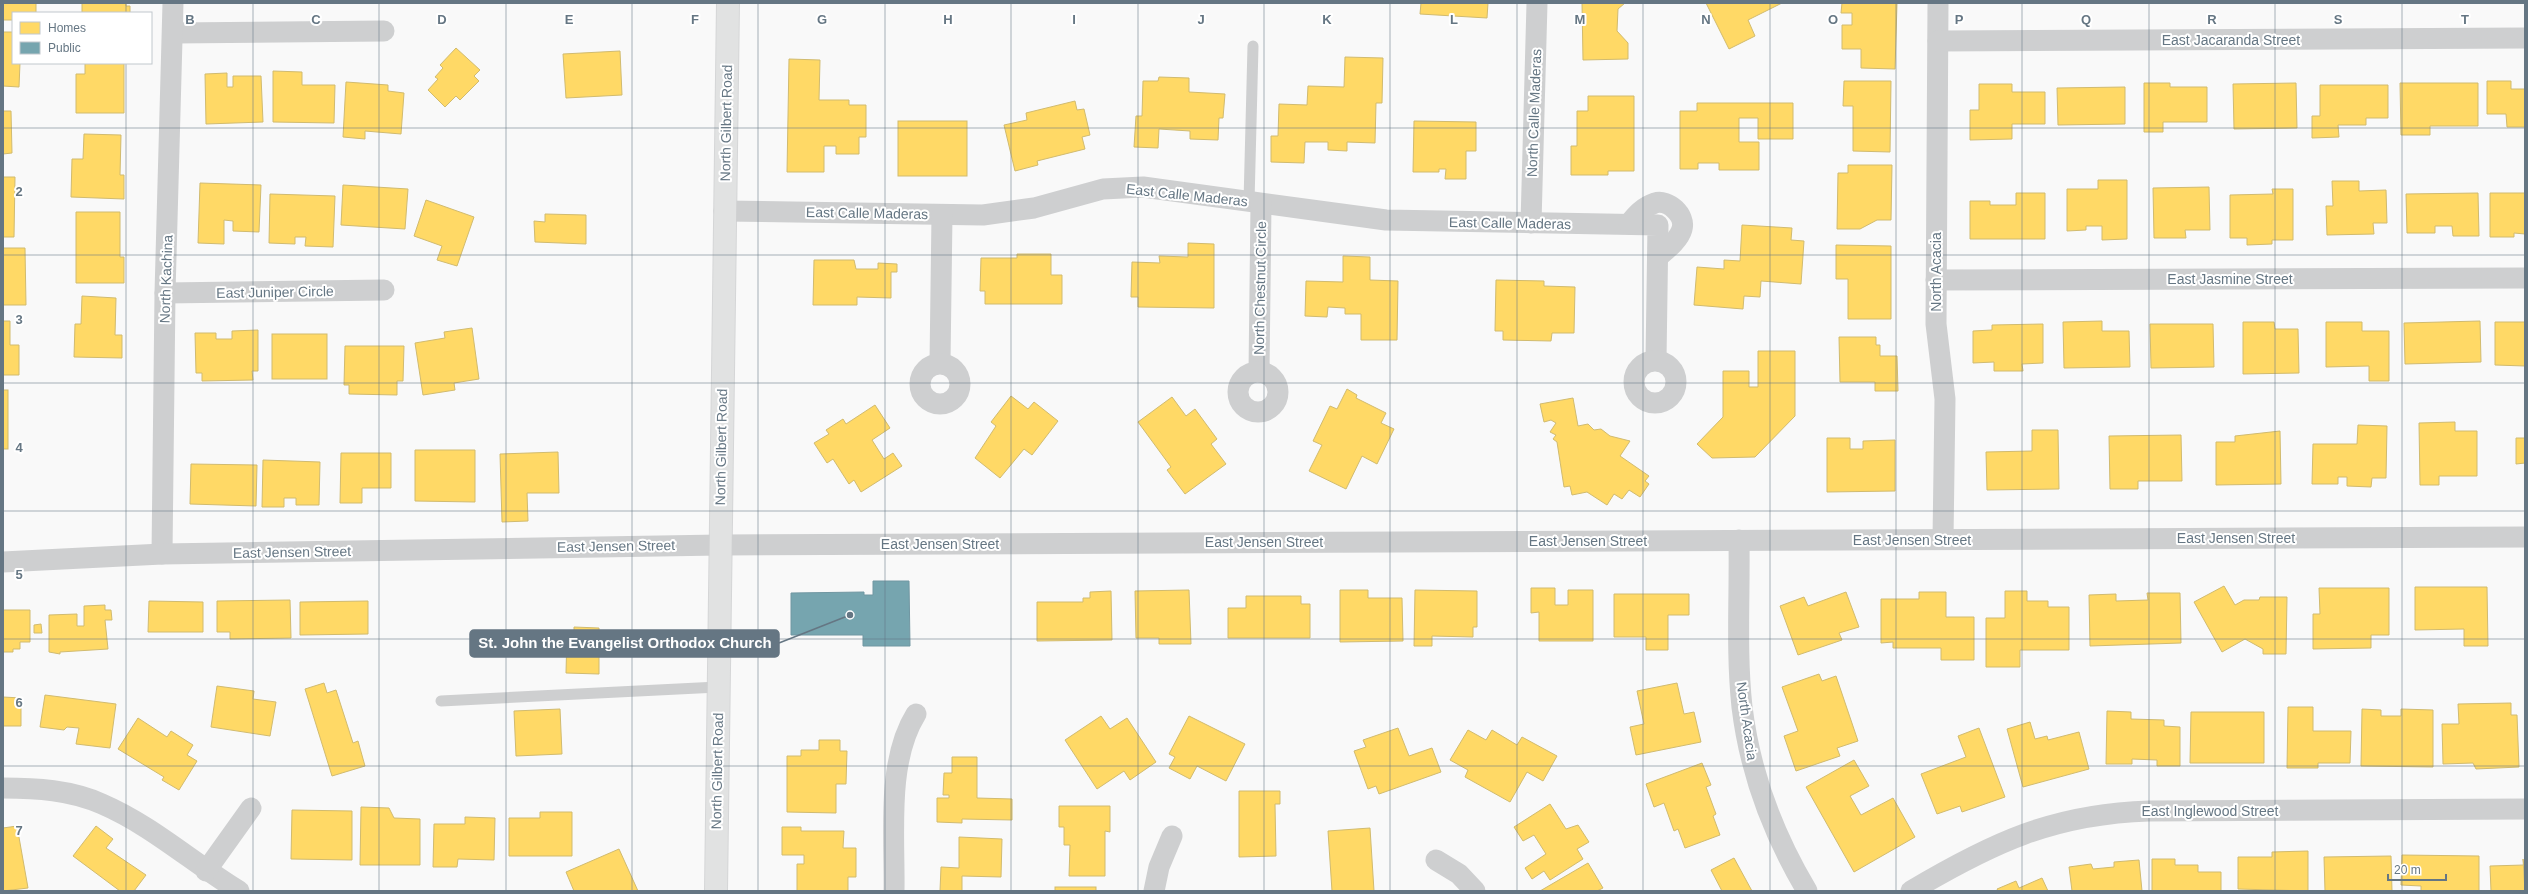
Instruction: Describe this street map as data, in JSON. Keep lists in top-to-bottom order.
{
  "streets": {
    "main road": ["North Gilbert Road"],
    "street": [
      "East Jacaranda Street",
      "North Calle Maderas",
      "East Calle Maderas",
      "North Acacia",
      "North Kachina",
      "East Jasmine Street",
      "North Chestnut Circle",
      "East Juniper Circle",
      "East Jensen Street",
      "East Inglewood Street"
    ]
  },
  "crossings": [
    ["East Jacaranda Street", "North Acacia"],
    ["North Calle Maderas", "East Calle Maderas"],
    ["North Gilbert Road", "East Calle Maderas"],
    ["North Gilbert Road", "East Jensen Street"],
    ["East Calle Maderas", "North Chestnut Circle"],
    ["North Acacia", "East Jasmine Street"],
    ["North Acacia", "East Jensen Street"],
    ["North Kachina", "East Juniper Circle"],
    ["North Kachina", "East Jensen Street"]
  ],
  "places": ["St. John the Evangelist Orthodox Church"],
  "legend": ["Homes", "Public"],
  "scale_bar": "20 m",
  "grid": {
    "columns": [
      "B",
      "C",
      "D",
      "E",
      "F",
      "G",
      "H",
      "I",
      "J",
      "K",
      "L",
      "M",
      "N",
      "O",
      "P",
      "Q",
      "R",
      "S",
      "T"
    ],
    "rows": [
      "2",
      "3",
      "4",
      "5",
      "6",
      "7"
    ]
  }
}
